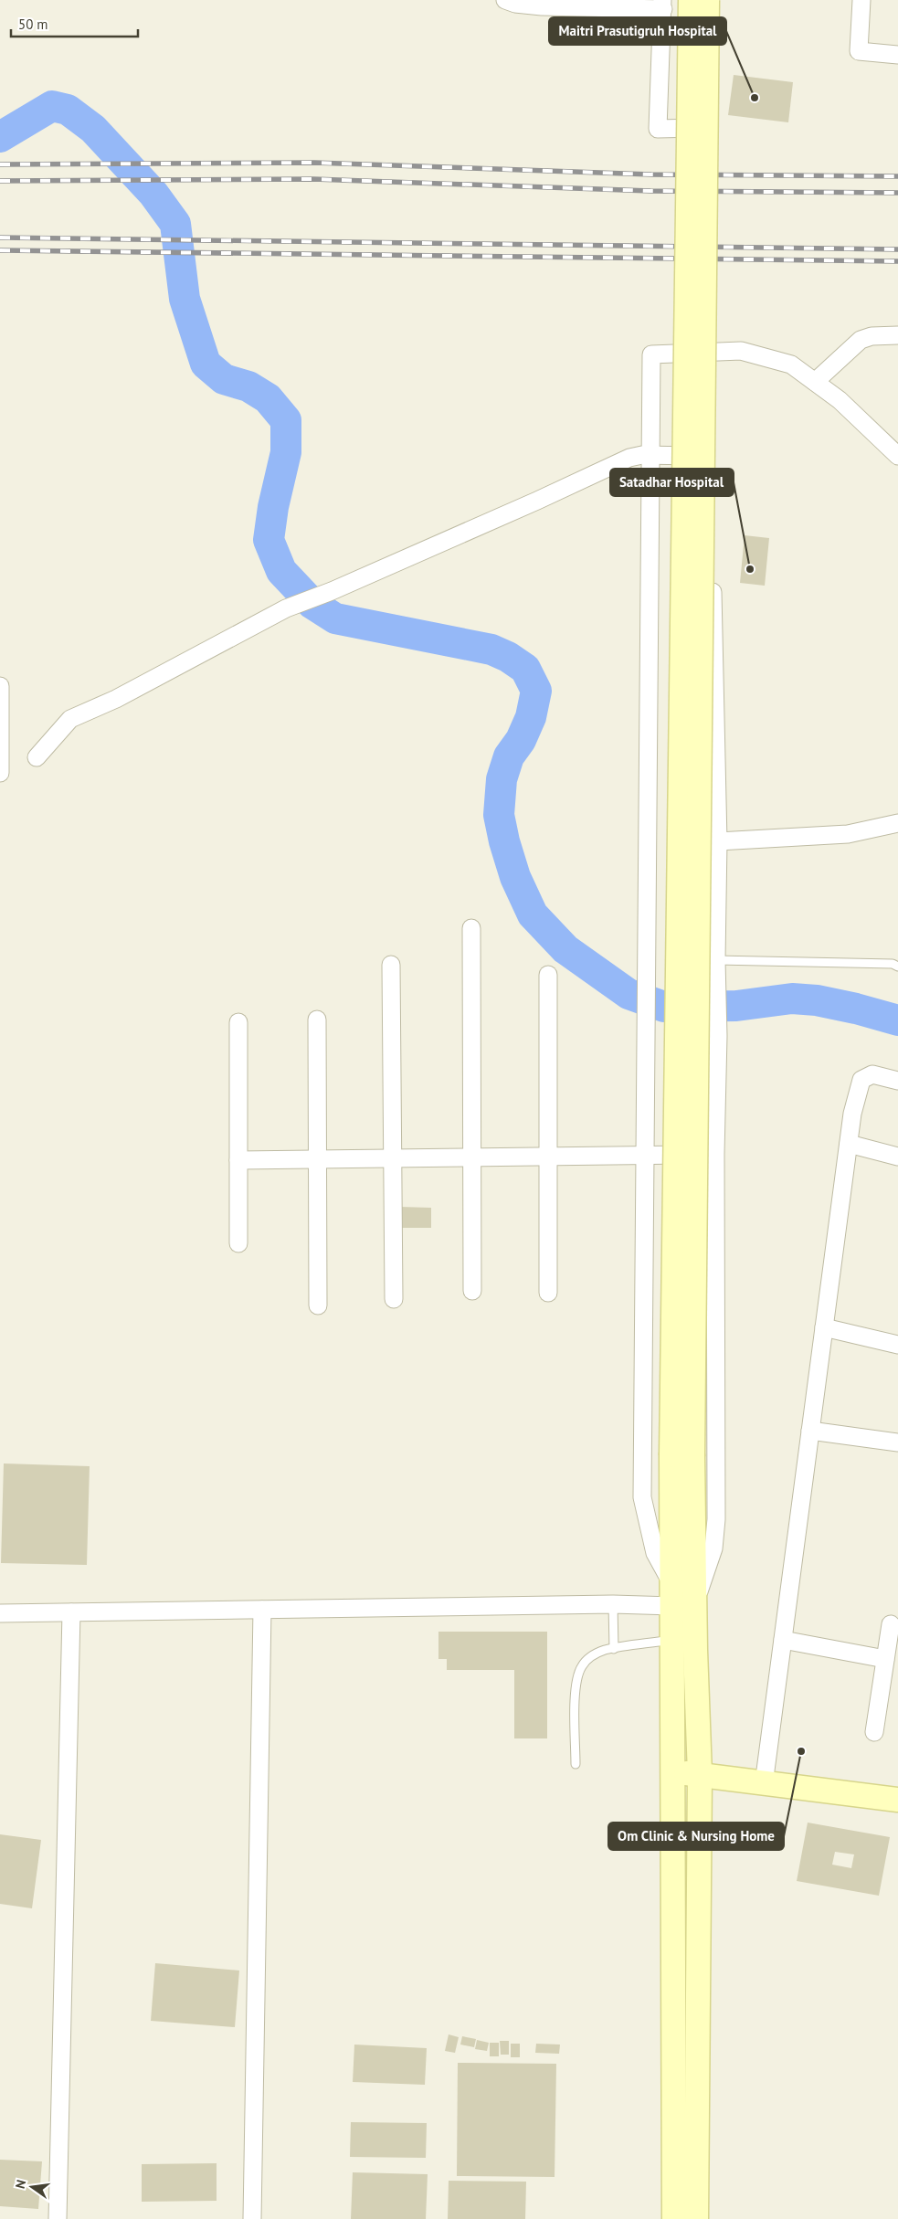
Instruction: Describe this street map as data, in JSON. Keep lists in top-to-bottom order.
{
  "places": ["Maitri Prasutigruh Hospital", "Satadhar Hospital", "Om Clinic & Nursing Home"],
  "scale_bar": "50 m",
  "north": "left"
}
